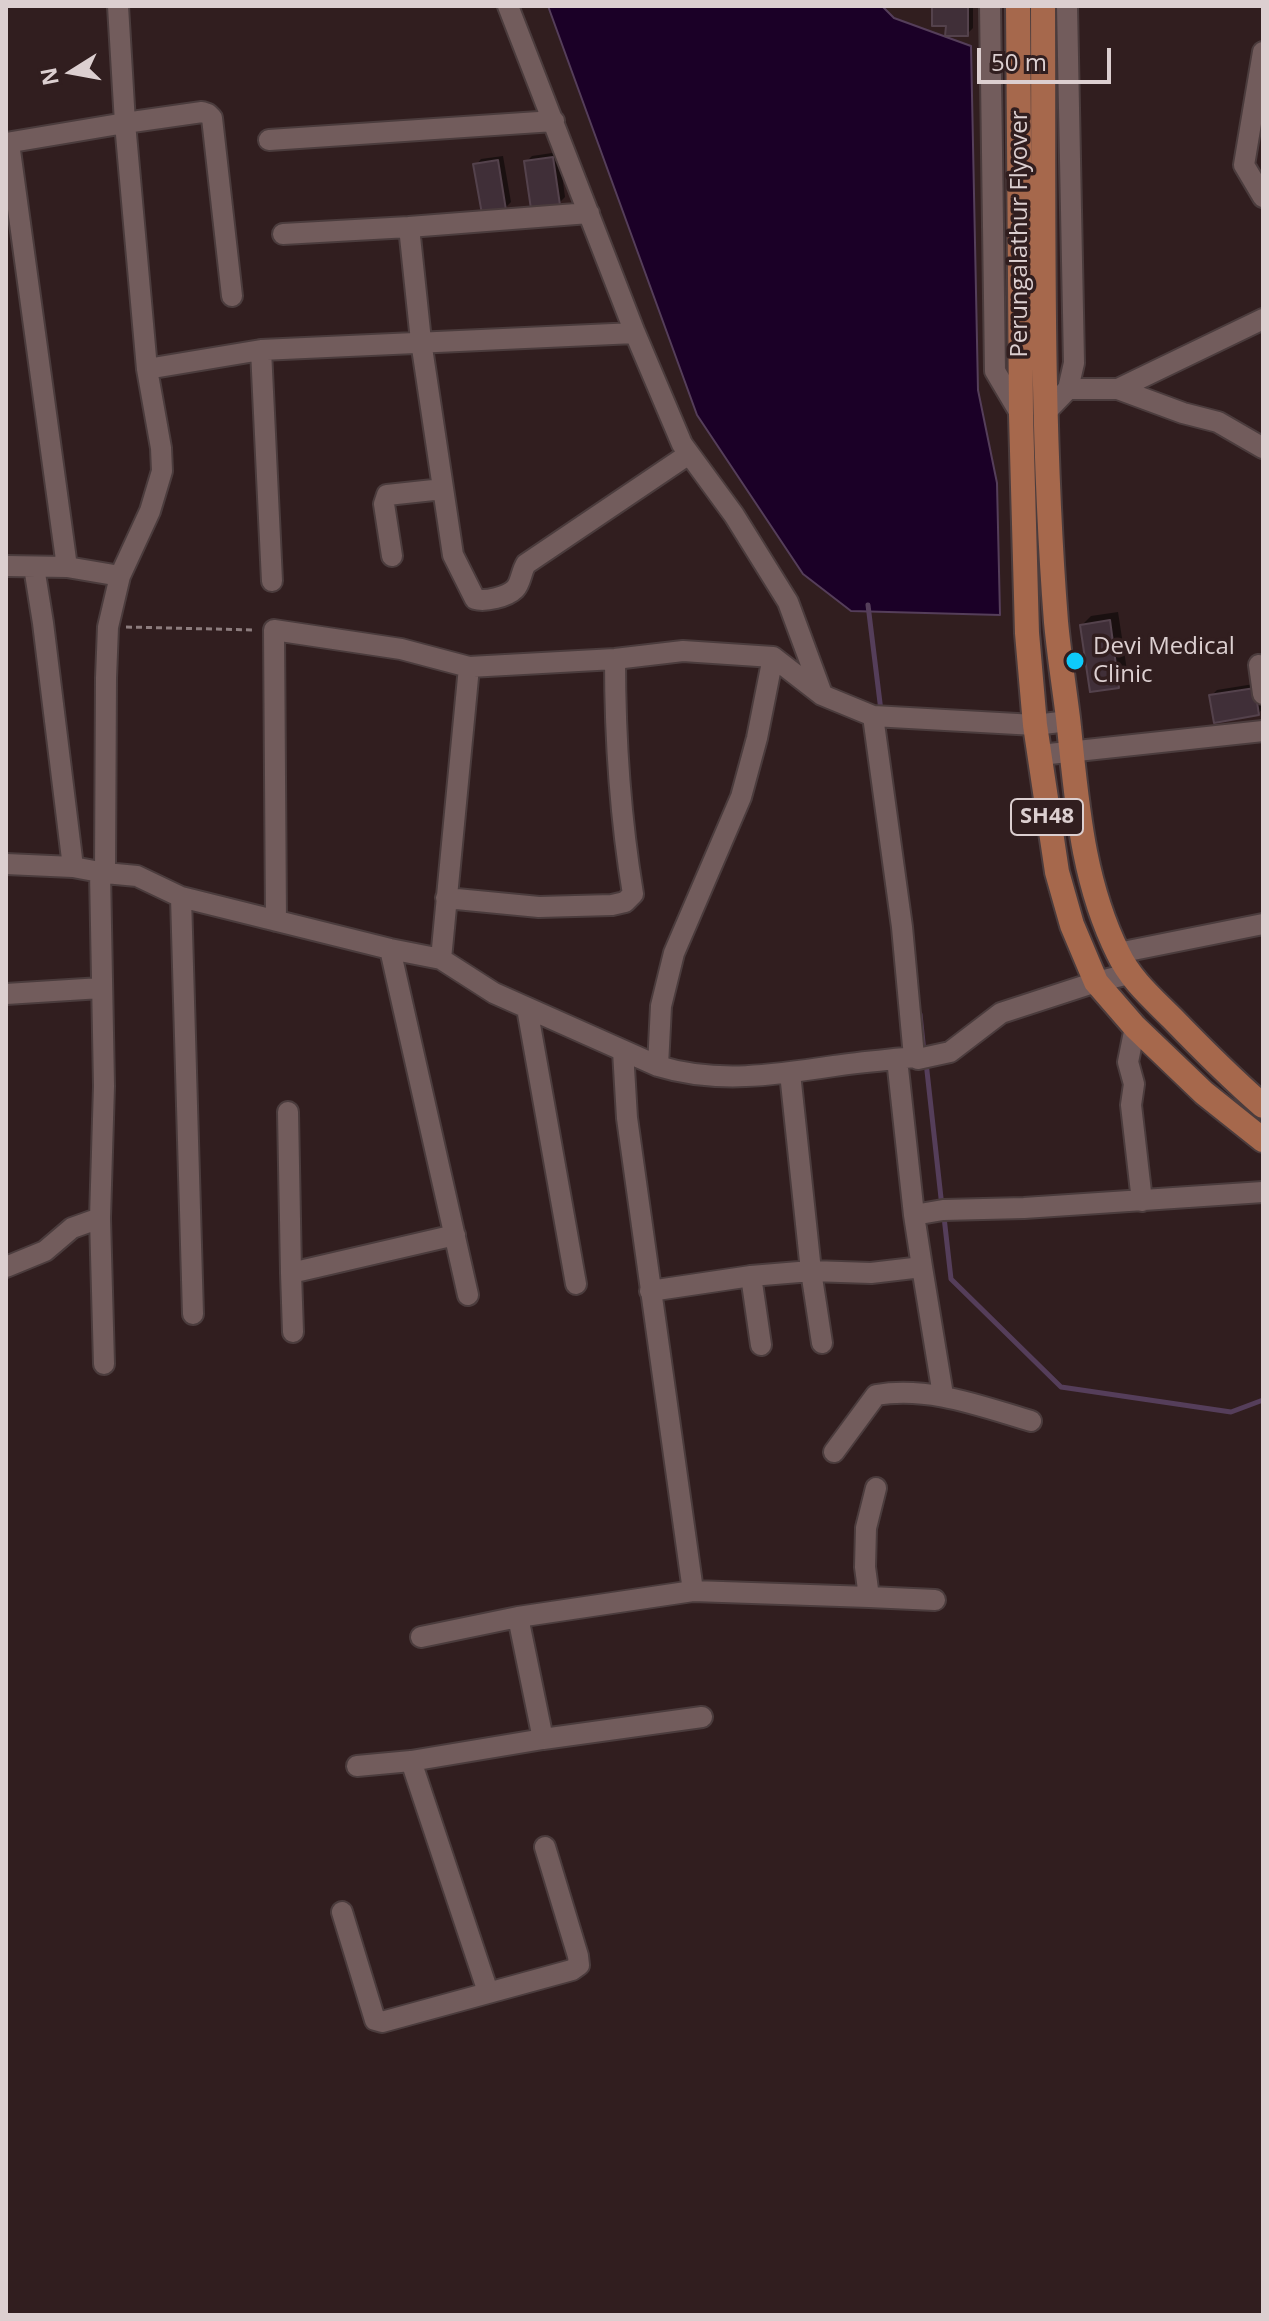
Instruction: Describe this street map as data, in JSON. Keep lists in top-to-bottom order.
{
  "streets": {
    "main road": ["Perungalathur Flyover", "SH48"]
  },
  "crossings": [
    ["Perungalathur Flyover", "SH48"]
  ],
  "places": ["Devi Medical Clinic"],
  "scale_bar": "50 m",
  "north": "left"
}
